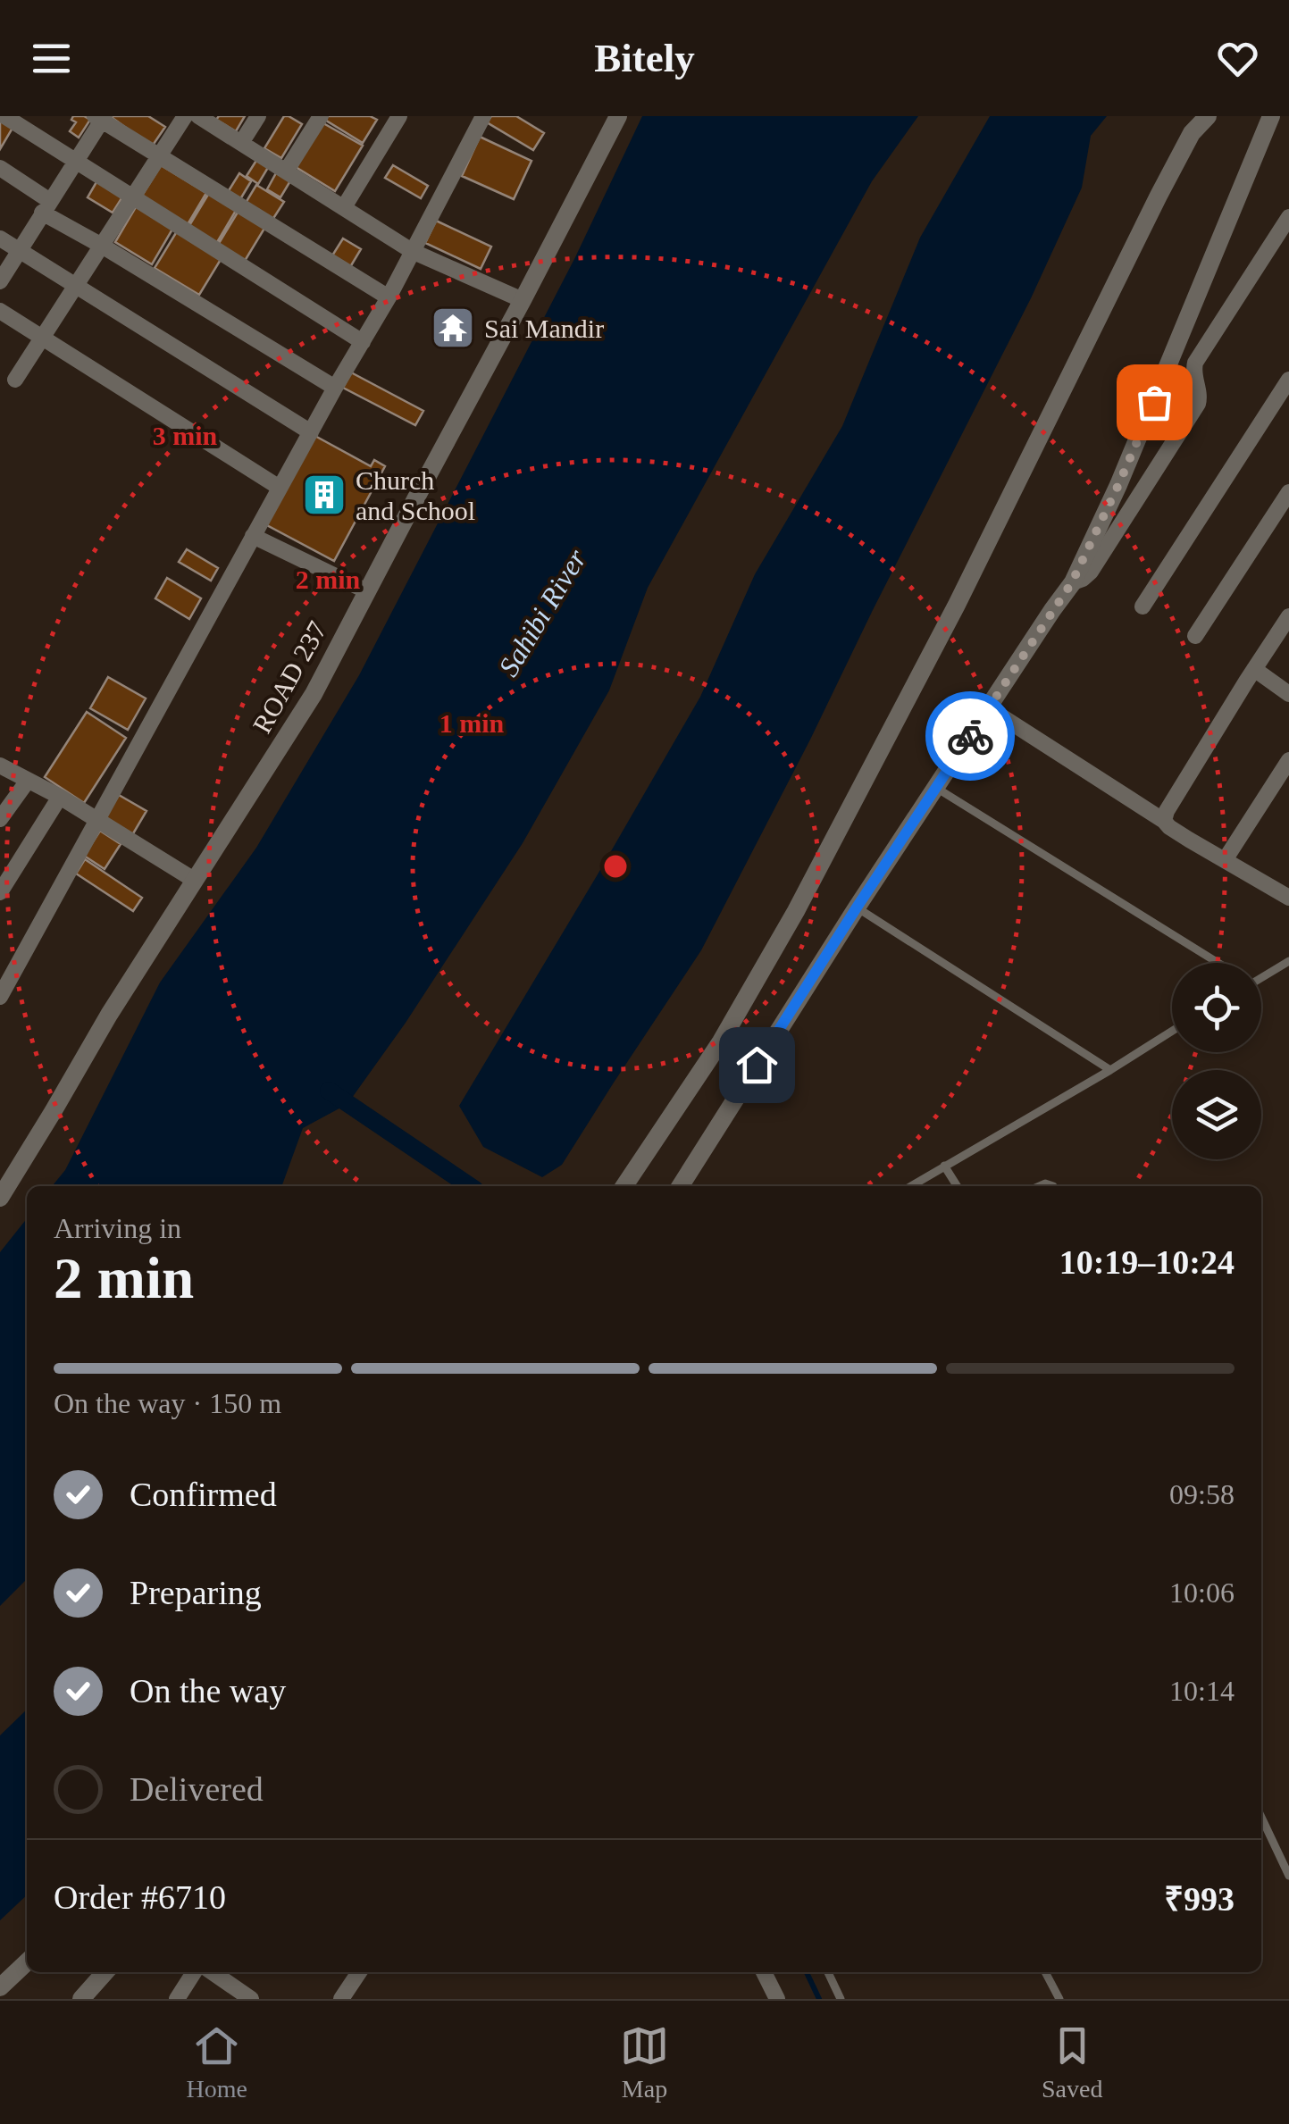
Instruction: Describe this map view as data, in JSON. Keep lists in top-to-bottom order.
{
  "streets": {
    "street": ["ROAD 237"]
  },
  "water": ["Sahibi River"],
  "places": {
    "temple": ["Sai Mandir"],
    "building": ["Church and School"]
  },
  "page": {
    "header": "Bitely",
    "heading": ["2 min", "Arriving in", "10:19–10:24"],
    "panel": ["Order #6710", "₹993"],
    "bar": "On the way · 150 m",
    "list": [
      ["Confirmed", "09:58"],
      ["Preparing", "10:06"],
      ["On the way", "10:14"],
      "Delivered"
    ],
    "tabs": ["Home", "Map", "Saved"]
  },
  "rings": ["3 min", "2 min", "1 min"]
}
